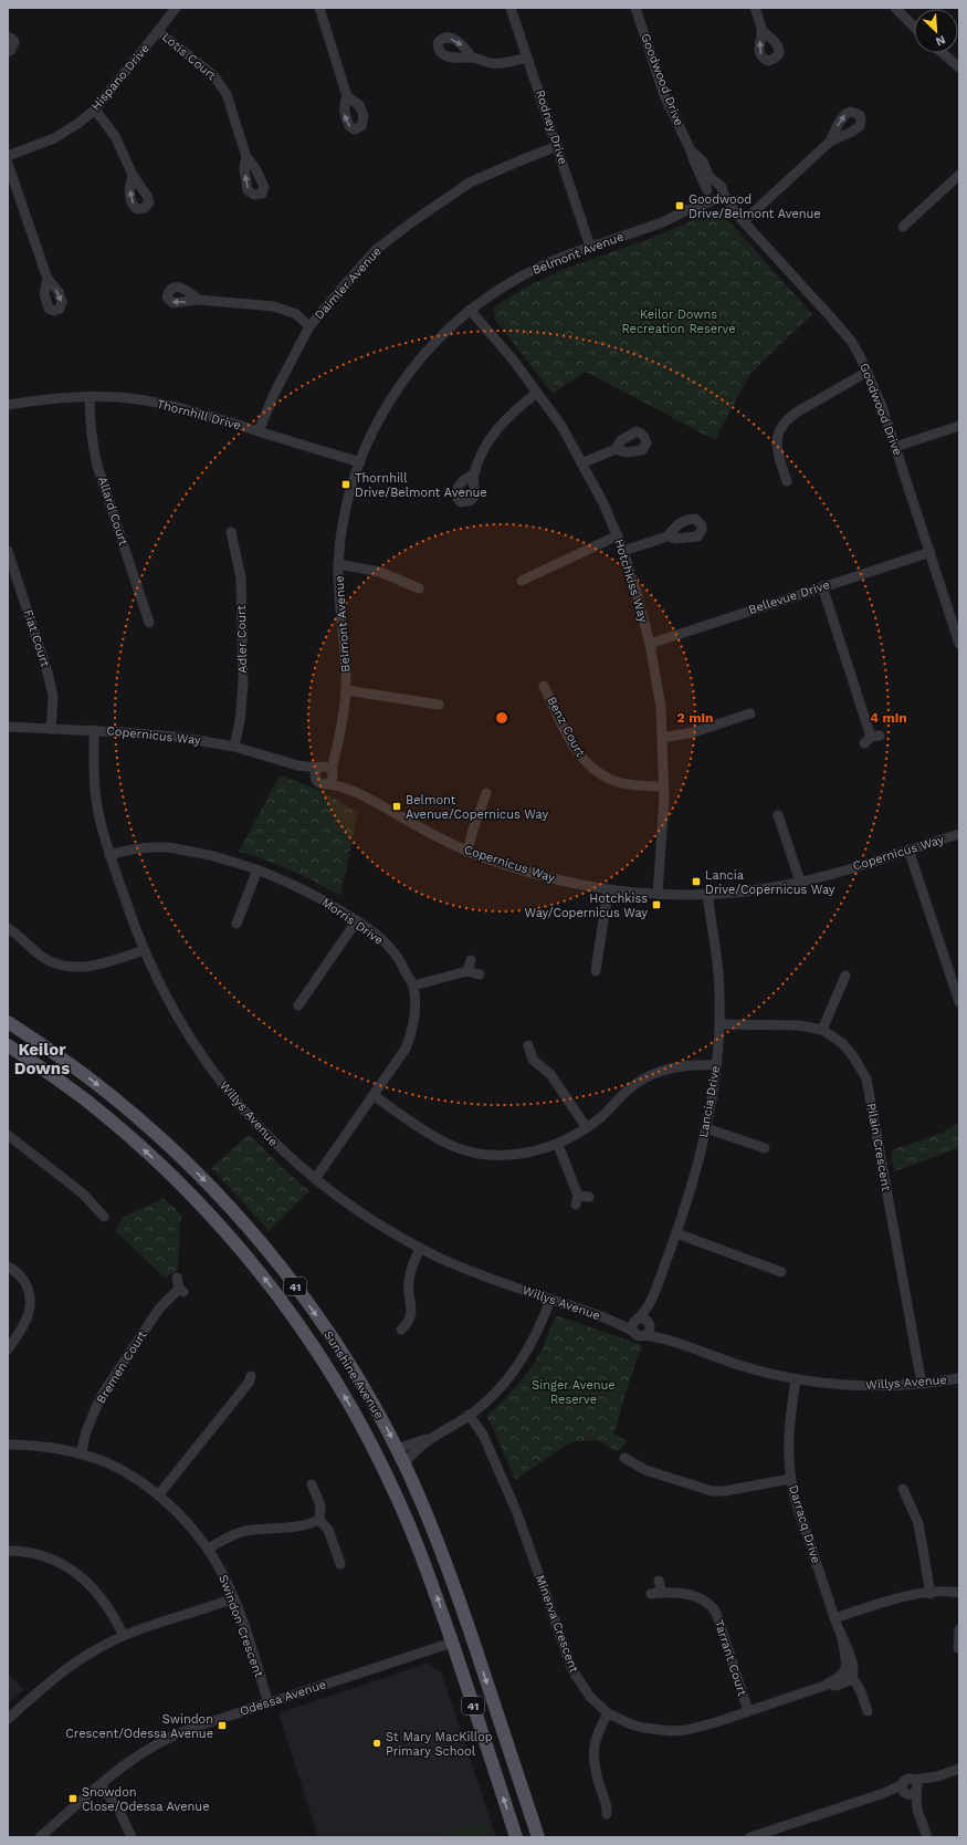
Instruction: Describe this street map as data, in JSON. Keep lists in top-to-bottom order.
{
  "streets": {
    "main road": ["41", "Sunshine Avenue"],
    "street": [
      "Lotis Court",
      "Hispano Drive",
      "Goodwood Drive",
      "Rodney Drive",
      "Belmont Avenue",
      "Daimler Avenue",
      "Thornhill Drive",
      "Allard Court",
      "Hotchkiss Way",
      "Bellevue Drive",
      "Fiat Court",
      "Adler Court",
      "Benz Court",
      "Copernicus Way",
      "Morris Drive",
      "Lancia Drive",
      "Willys Avenue",
      "Pilain Crescent",
      "Bremen Court",
      "Darracq Drive",
      "Minerva Crescent",
      "Swindon Crescent",
      "Tarrant Court",
      "Odessa Avenue"
    ]
  },
  "crossings": [
    ["Lotis Court", "Hispano Drive"],
    ["Goodwood Drive", "Belmont Avenue"],
    ["Goodwood Drive", "Bellevue Drive"],
    ["Rodney Drive", "Belmont Avenue"],
    ["Rodney Drive", "Daimler Avenue"],
    ["Belmont Avenue", "Thornhill Drive"],
    ["Belmont Avenue", "Hotchkiss Way"],
    ["Belmont Avenue", "Copernicus Way"],
    ["Daimler Avenue", "Thornhill Drive"],
    ["Thornhill Drive", "Allard Court"],
    ["Hotchkiss Way", "Bellevue Drive"],
    ["Hotchkiss Way", "Benz Court"],
    ["Hotchkiss Way", "Copernicus Way"],
    ["Fiat Court", "Copernicus Way"],
    ["Adler Court", "Copernicus Way"],
    ["Copernicus Way", "Lancia Drive"],
    ["Copernicus Way", "Willys Avenue"],
    ["Morris Drive", "Willys Avenue"],
    ["Lancia Drive", "Willys Avenue"],
    ["Lancia Drive", "Pilain Crescent"],
    ["Willys Avenue", "Pilain Crescent"],
    ["Willys Avenue", "Darracq Drive"],
    ["Bremen Court", "Swindon Crescent"],
    ["Sunshine Avenue", "Odessa Avenue"],
    ["Darracq Drive", "Minerva Crescent"],
    ["Minerva Crescent", "Tarrant Court"],
    ["Swindon Crescent", "Odessa Avenue"]
  ],
  "districts": ["Keilor Downs"],
  "parks": ["Keilor Downs Recreation Reserve", "Singer Avenue Reserve"],
  "places": {
    "transit": [
      "Goodwood Drive/Belmont Avenue",
      "Thornhill Drive/Belmont Avenue",
      "Belmont Avenue/Copernicus Way",
      "Lancia Drive/Copernicus Way",
      "Hotchkiss Way/Copernicus Way",
      "Swindon Crescent/Odessa Avenue",
      "Snowdon Close/Odessa Avenue"
    ],
    "other": ["St Mary MacKillop Primary School"]
  },
  "north": "bottom right",
  "rings": ["2 min", "4 min"]
}
